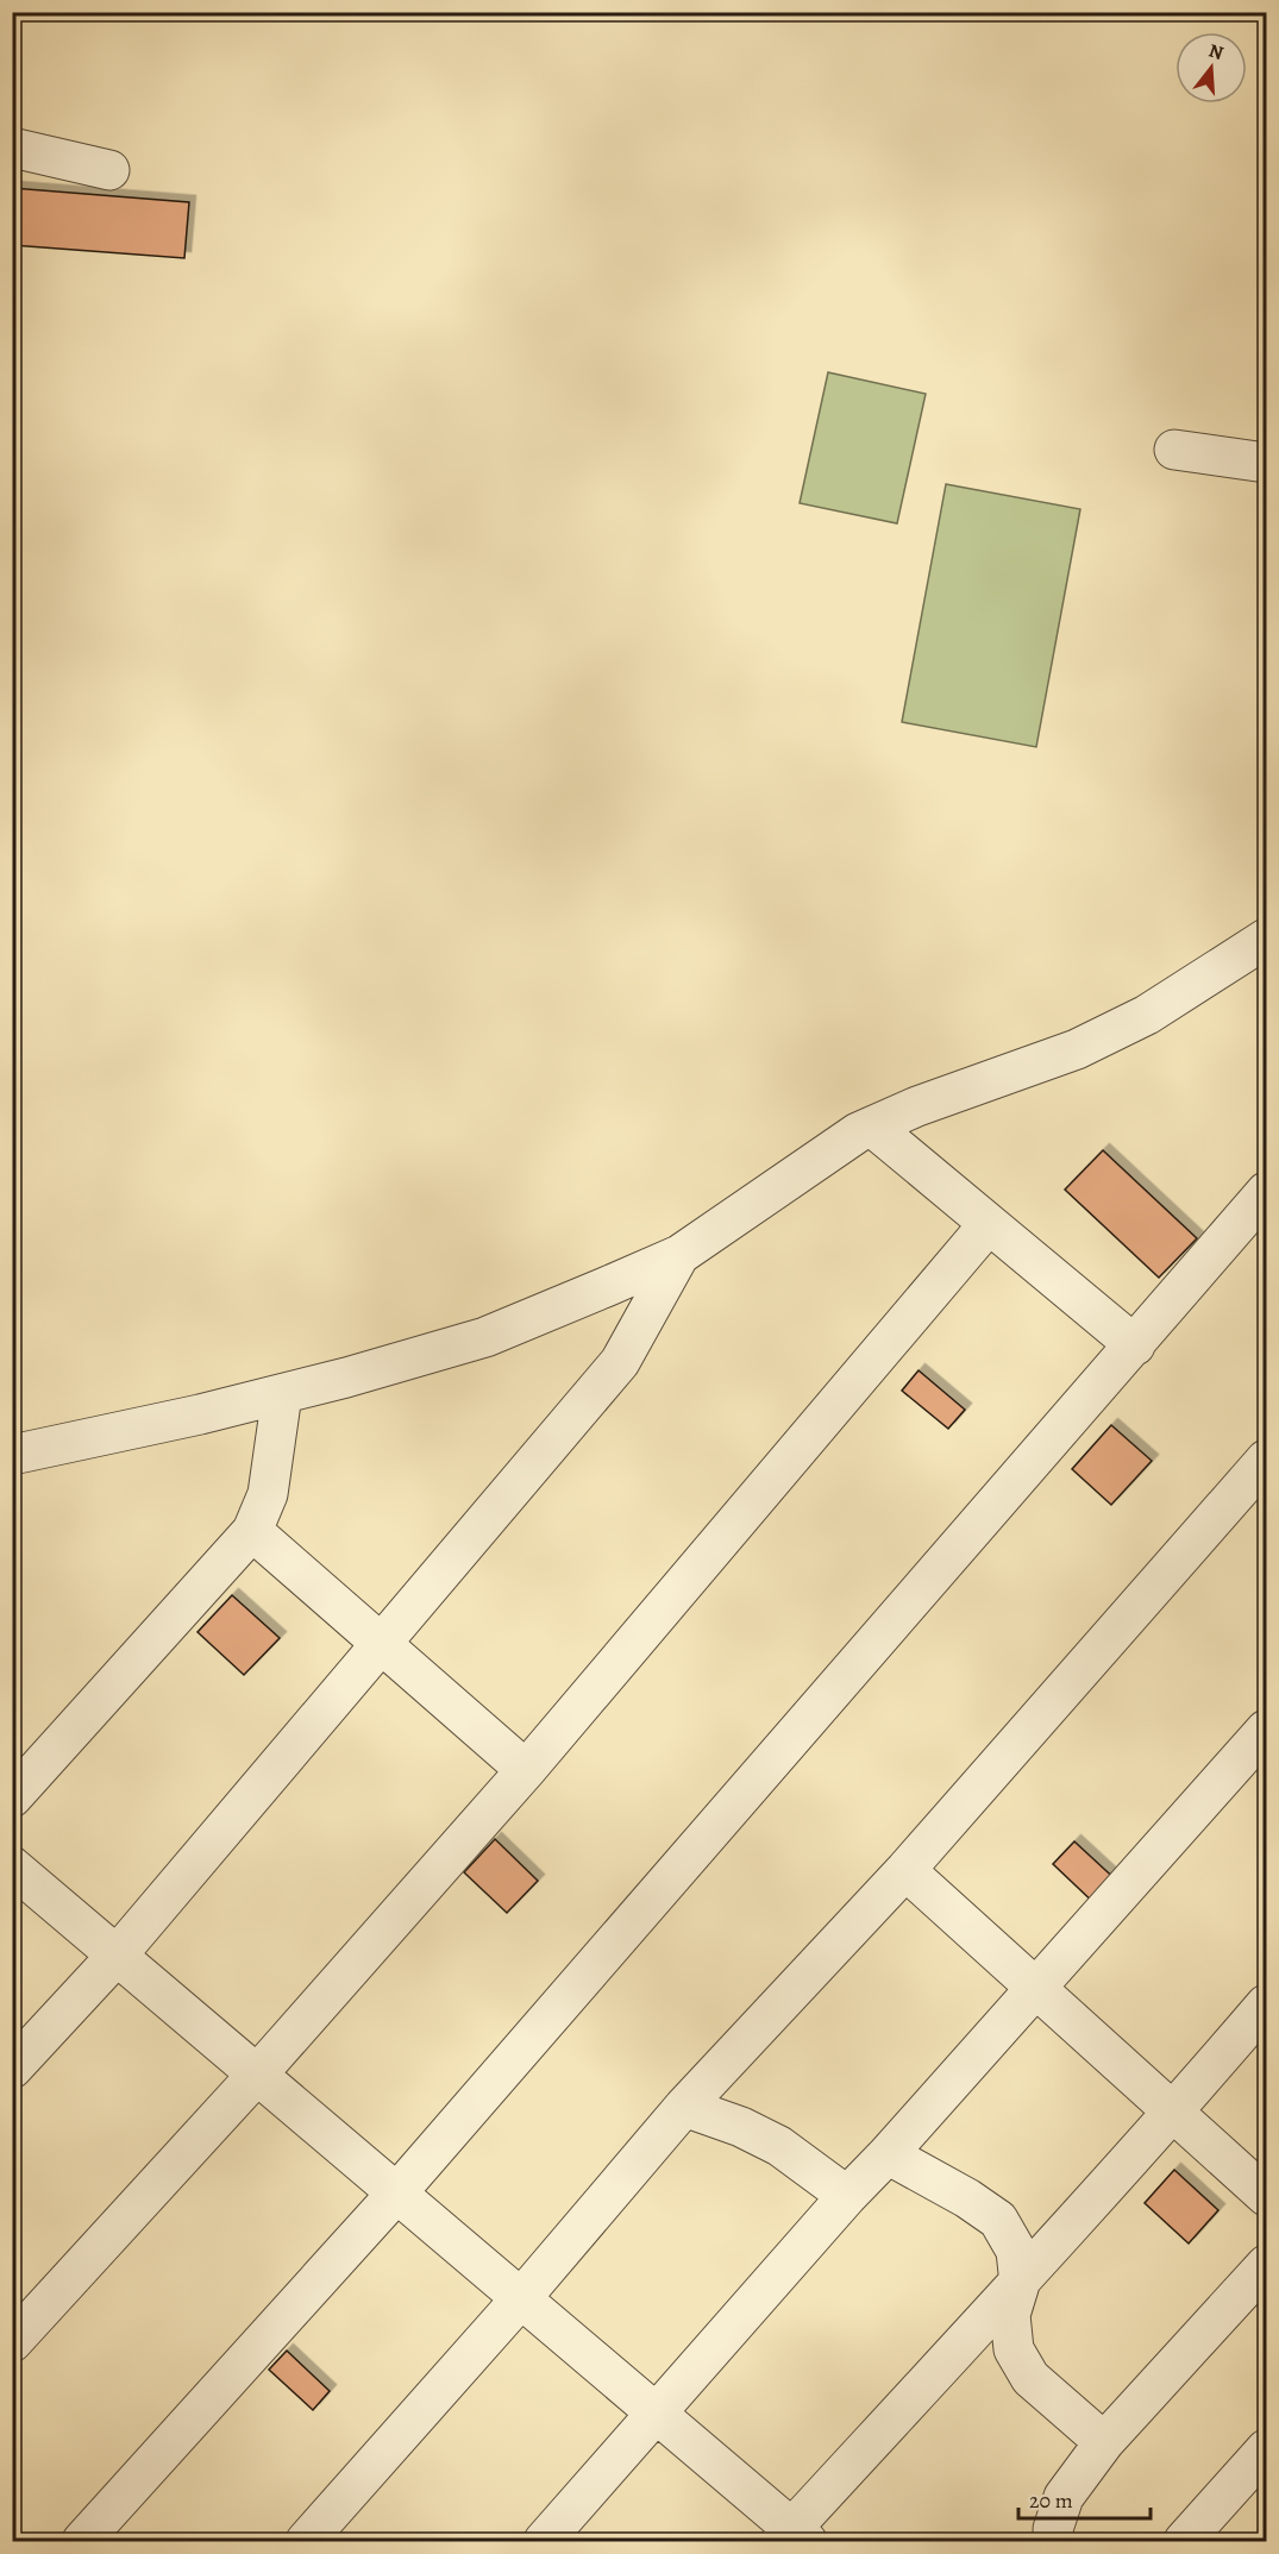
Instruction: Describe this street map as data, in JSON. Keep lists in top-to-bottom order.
{
  "scale_bar": "20 m",
  "north": "top"
}
